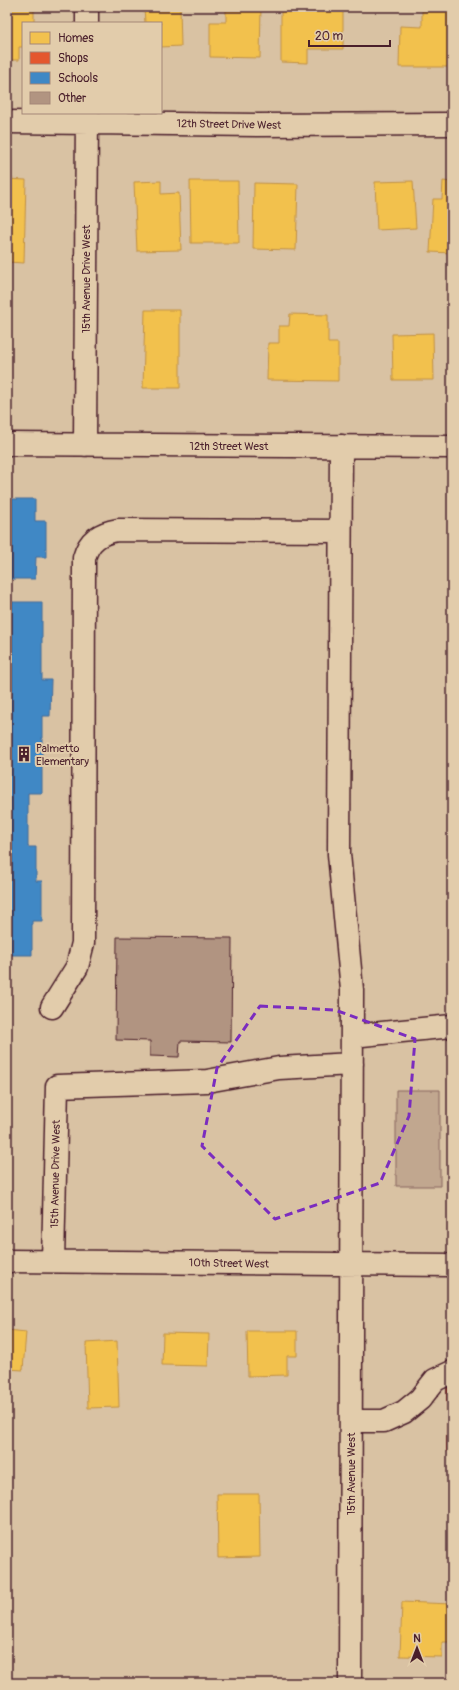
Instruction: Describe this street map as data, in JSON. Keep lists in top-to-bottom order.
{
  "streets": {
    "street": [
      "12th Street Drive West",
      "15th Avenue Drive West",
      "12th Street West",
      "10th Street West",
      "15th Avenue West"
    ]
  },
  "crossings": [
    ["12th Street Drive West", "15th Avenue Drive West"],
    ["15th Avenue Drive West", "12th Street West"],
    ["15th Avenue Drive West", "10th Street West"],
    ["15th Avenue Drive West", "15th Avenue West"],
    ["12th Street West", "15th Avenue West"],
    ["10th Street West", "15th Avenue West"]
  ],
  "places": {
    "building": ["Palmetto Elementary"]
  },
  "legend": [
    "Homes",
    "Shops",
    "Schools",
    "Other"
  ],
  "scale_bar": "20 m",
  "north": "top"
}
